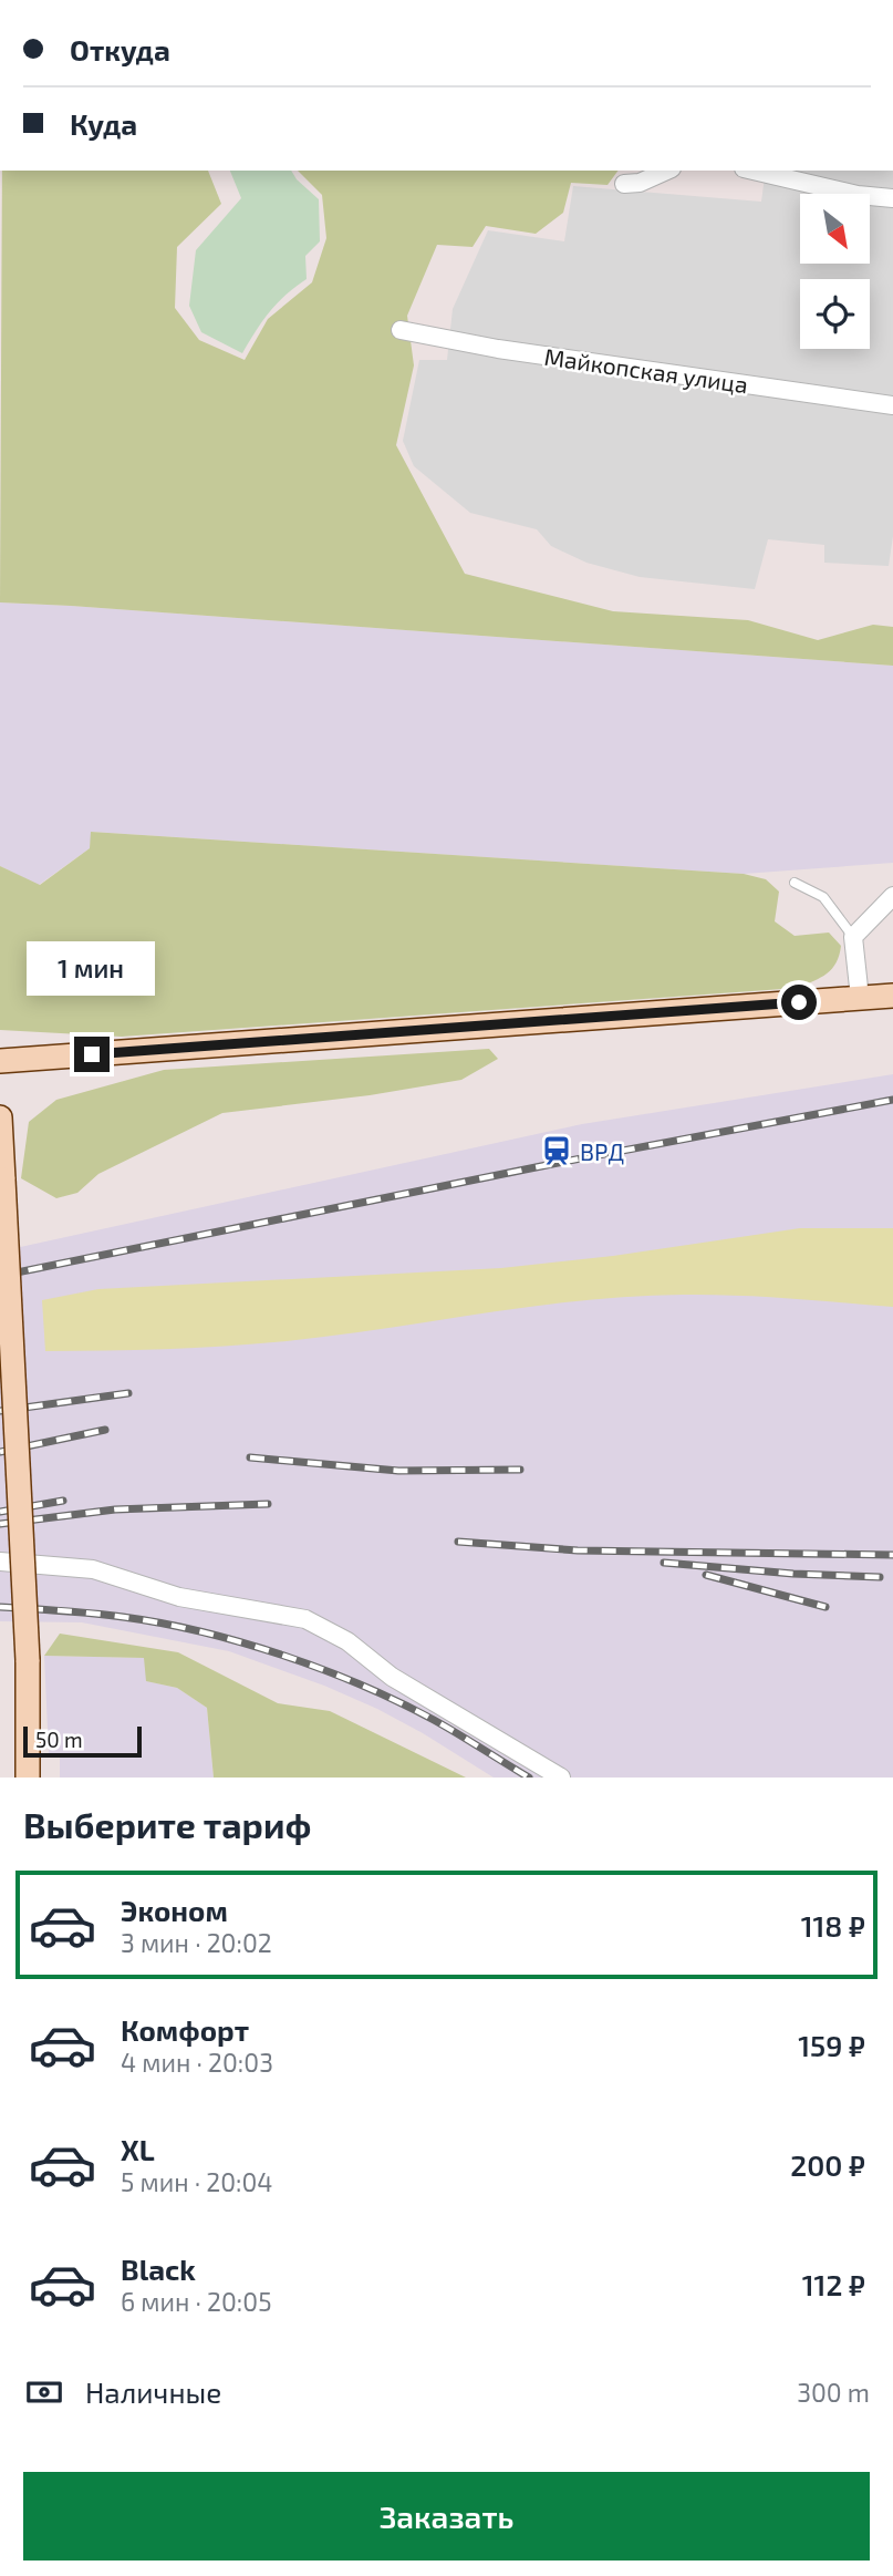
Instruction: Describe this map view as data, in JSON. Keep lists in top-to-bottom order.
{
  "streets": {
    "street": ["Майкопская улица"]
  },
  "places": {
    "station": ["ВРД"]
  },
  "scale_bar": "50 m",
  "north": "bottom right",
  "page": {
    "banner": ["Откуда", "Куда"],
    "bubble": "1 мин",
    "scale": "50 m",
    "heading": "Выберите тариф",
    "list": [
      {
        "name": "Эконом",
        "note": "3 мин · 20:02",
        "value": "118 ₽"
      },
      {
        "name": "Комфорт",
        "note": "4 мин · 20:03",
        "value": "159 ₽"
      },
      {
        "name": "XL",
        "note": "5 мин · 20:04",
        "value": "200 ₽"
      },
      {
        "name": "Black",
        "note": "6 мин · 20:05",
        "value": "112 ₽"
      }
    ],
    "pay": ["Наличные", "300 m"],
    "buttons": "Заказать"
  }
}
